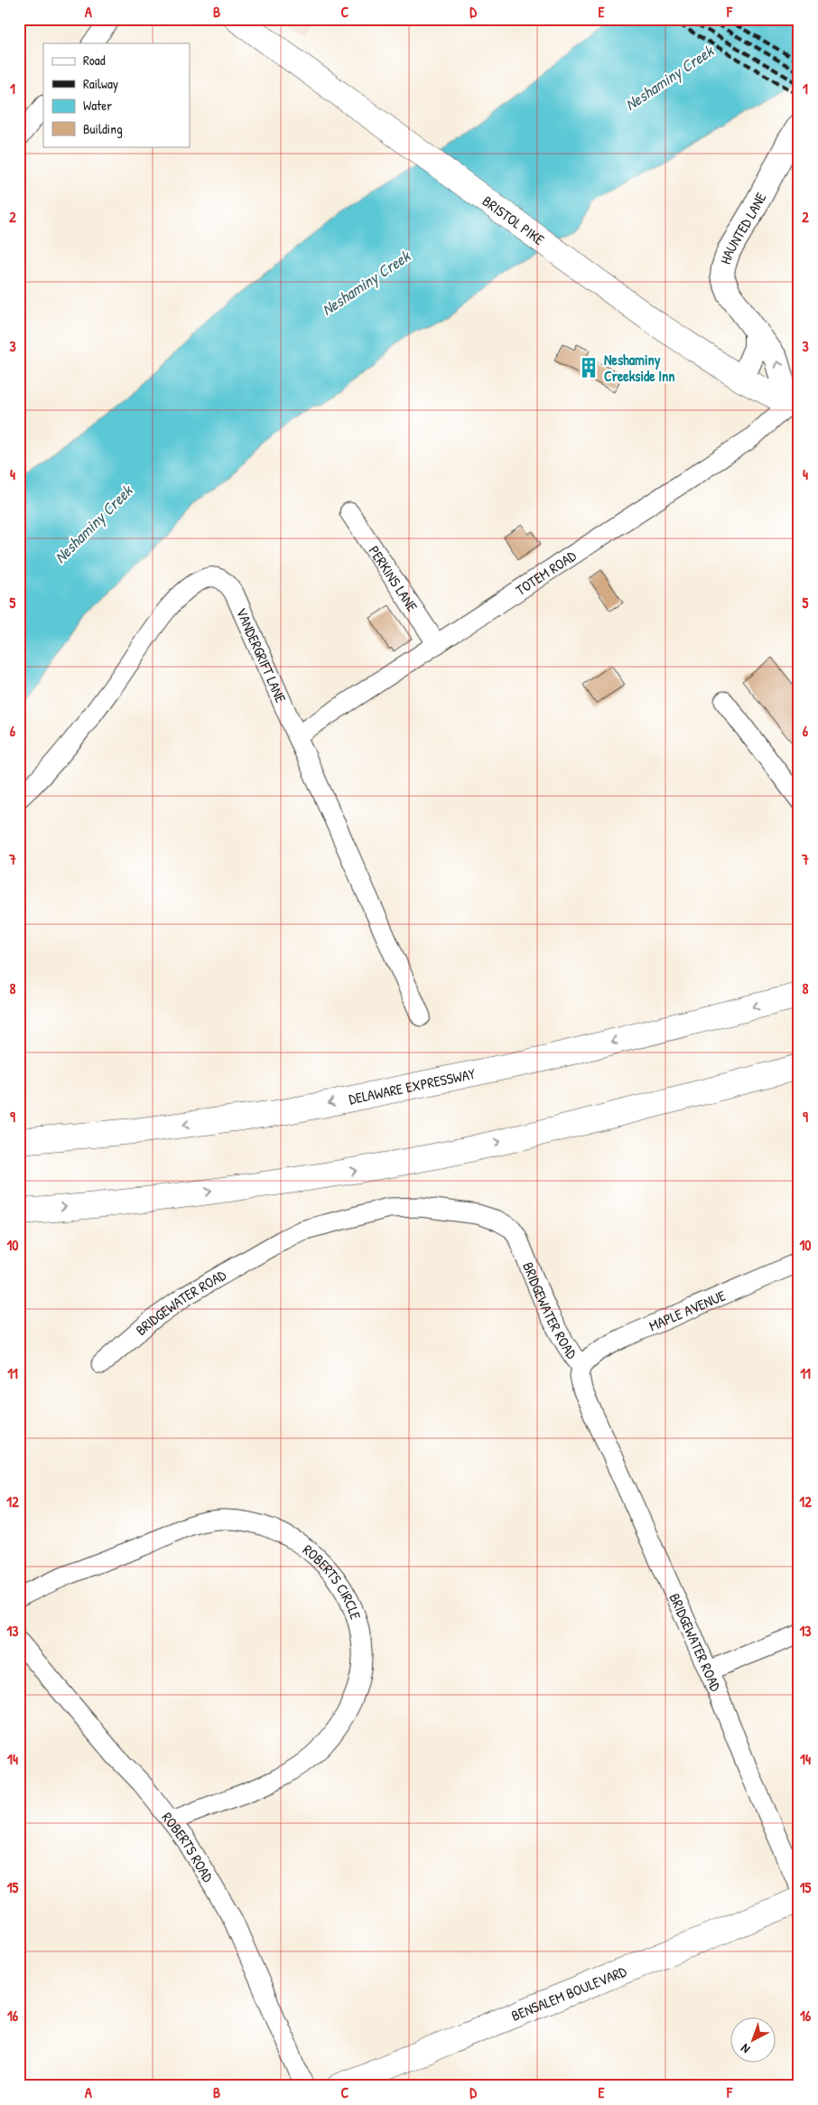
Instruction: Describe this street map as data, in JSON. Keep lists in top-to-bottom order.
{
  "streets": {
    "main road": ["BRISTOL PIKE", "DELAWARE EXPRESSWAY", "BENSALEM BOULEVARD"],
    "street": [
      "HAUNTED LANE",
      "TOTEM ROAD",
      "PERKINS LANE",
      "VANDERGRIFT LANE",
      "BRIDGEWATER ROAD",
      "MAPLE AVENUE",
      "ROBERTS CIRCLE",
      "ROBERTS ROAD"
    ]
  },
  "crossings": [
    ["BRISTOL PIKE", "HAUNTED LANE"],
    ["BRISTOL PIKE", "TOTEM ROAD"],
    ["HAUNTED LANE", "TOTEM ROAD"],
    ["TOTEM ROAD", "PERKINS LANE"],
    ["TOTEM ROAD", "VANDERGRIFT LANE"],
    ["BRIDGEWATER ROAD", "MAPLE AVENUE"],
    ["ROBERTS CIRCLE", "ROBERTS ROAD"]
  ],
  "water": ["Neshaminy Creek"],
  "places": {
    "building": ["Neshaminy Creekside Inn"]
  },
  "legend": [
    "Road",
    "Railway",
    "Water",
    "Building"
  ],
  "north": "bottom left",
  "grid": {
    "columns": [
      "A",
      "B",
      "C",
      "D",
      "E",
      "F"
    ],
    "rows": [
      "1",
      "2",
      "3",
      "4",
      "5",
      "6",
      "7",
      "8",
      "9",
      "10",
      "11",
      "12",
      "13",
      "14",
      "15",
      "16"
    ]
  }
}
